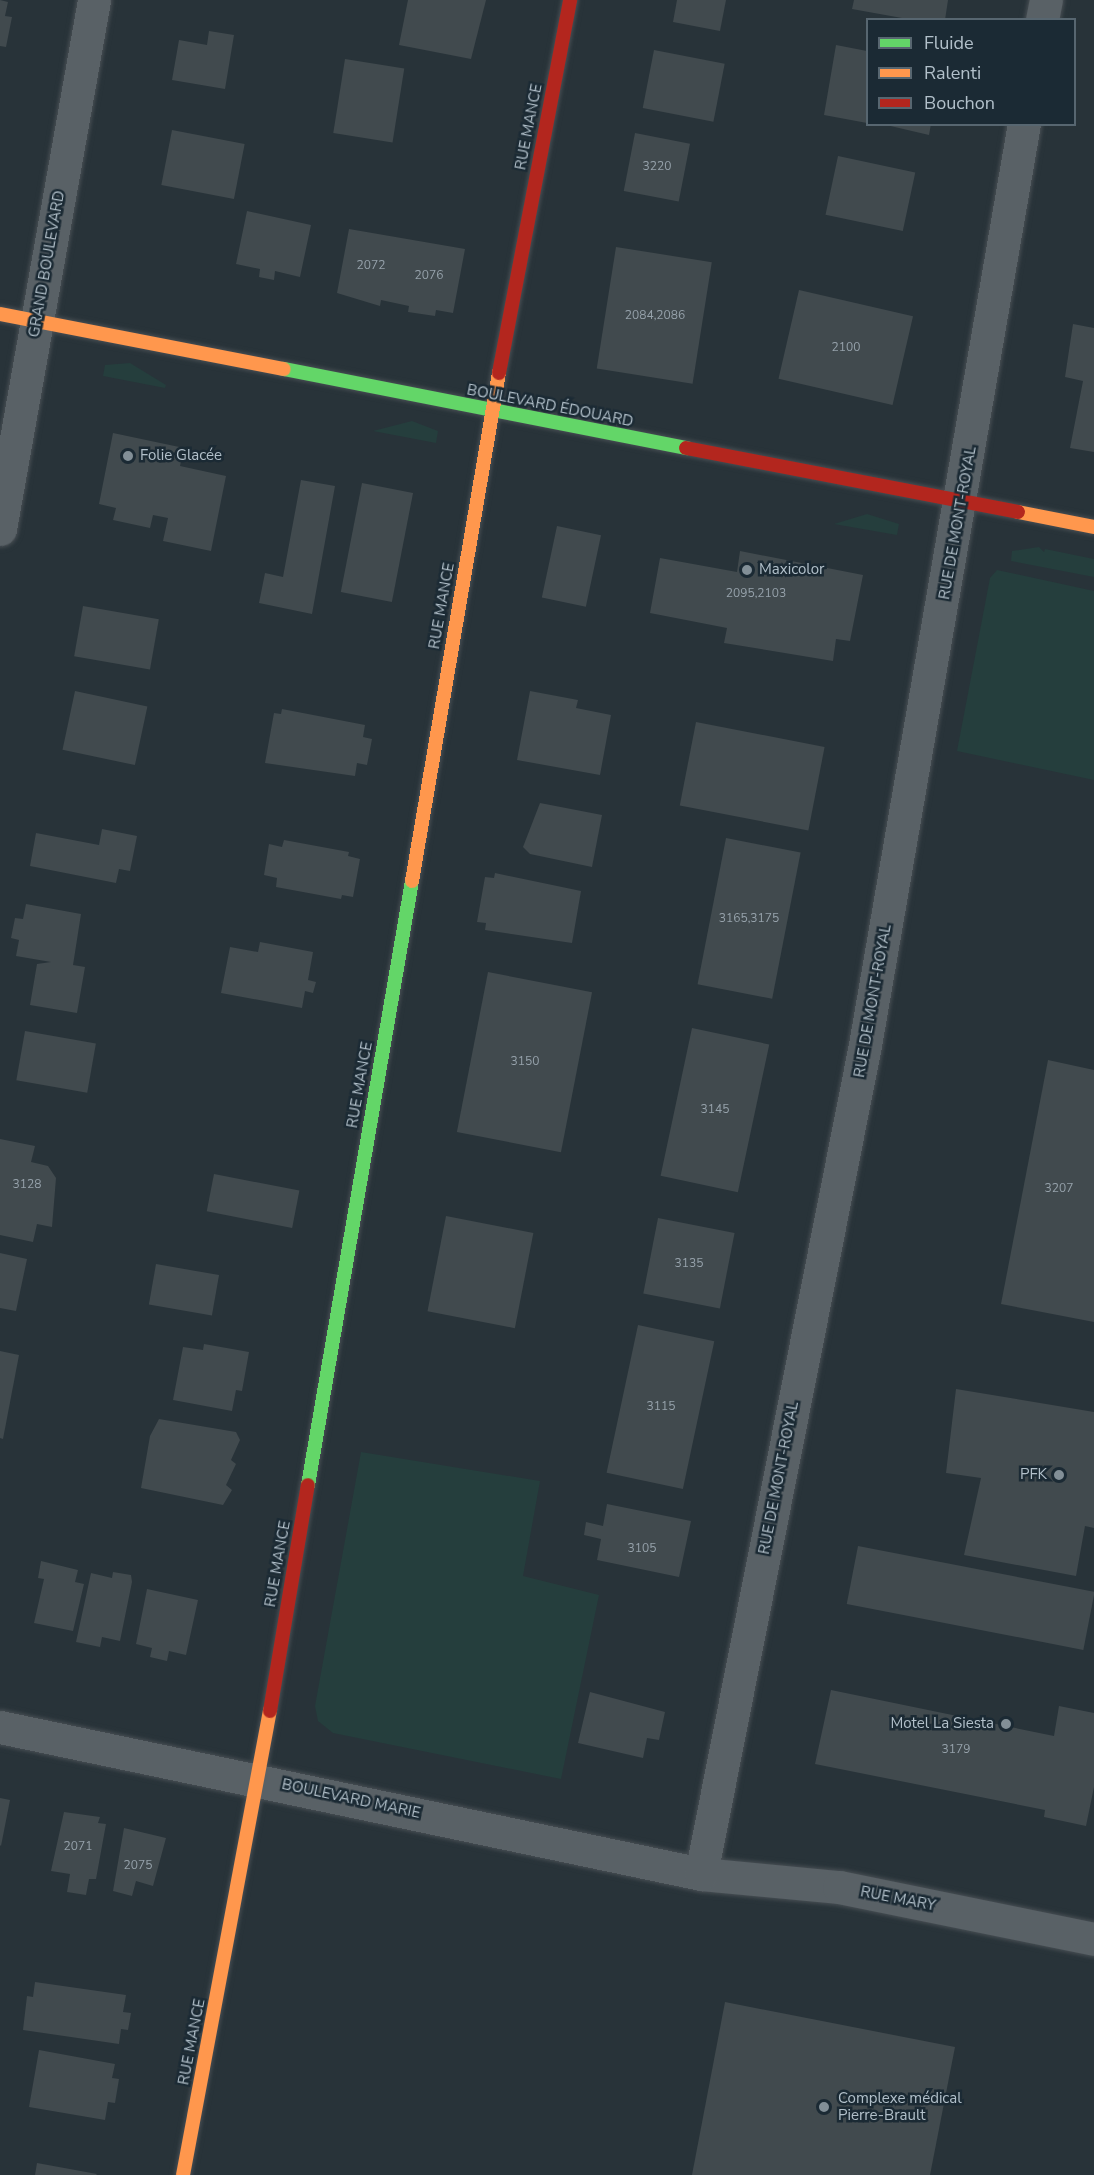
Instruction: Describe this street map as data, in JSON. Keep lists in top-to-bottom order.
{
  "streets": {
    "street": [
      "RUE MANCE",
      "GRAND BOULEVARD",
      "BOULEVARD ÉDOUARD",
      "RUE DE MONT-ROYAL",
      "BOULEVARD MARIE",
      "RUE MARY"
    ]
  },
  "crossings": [
    ["RUE MANCE", "BOULEVARD ÉDOUARD"],
    ["RUE MANCE", "BOULEVARD MARIE"],
    ["GRAND BOULEVARD", "BOULEVARD ÉDOUARD"],
    ["BOULEVARD ÉDOUARD", "RUE DE MONT-ROYAL"],
    ["RUE DE MONT-ROYAL", "BOULEVARD MARIE"],
    ["RUE DE MONT-ROYAL", "RUE MARY"],
    ["BOULEVARD MARIE", "RUE MARY"]
  ],
  "places": [
    "Folie Glacée",
    "Maxicolor",
    "PFK",
    "Motel La Siesta",
    "Complexe médical Pierre-Brault"
  ],
  "house_numbers": [
    "3220",
    "2072",
    "2076",
    "2084,2086",
    "2100",
    "2095,2103",
    "3165,3175",
    "3150",
    "3145",
    "3128",
    "3207",
    "3135",
    "3115",
    "3105",
    "3179",
    "2071",
    "2075"
  ],
  "legend": ["Fluide", "Ralenti", "Bouchon"]
}
